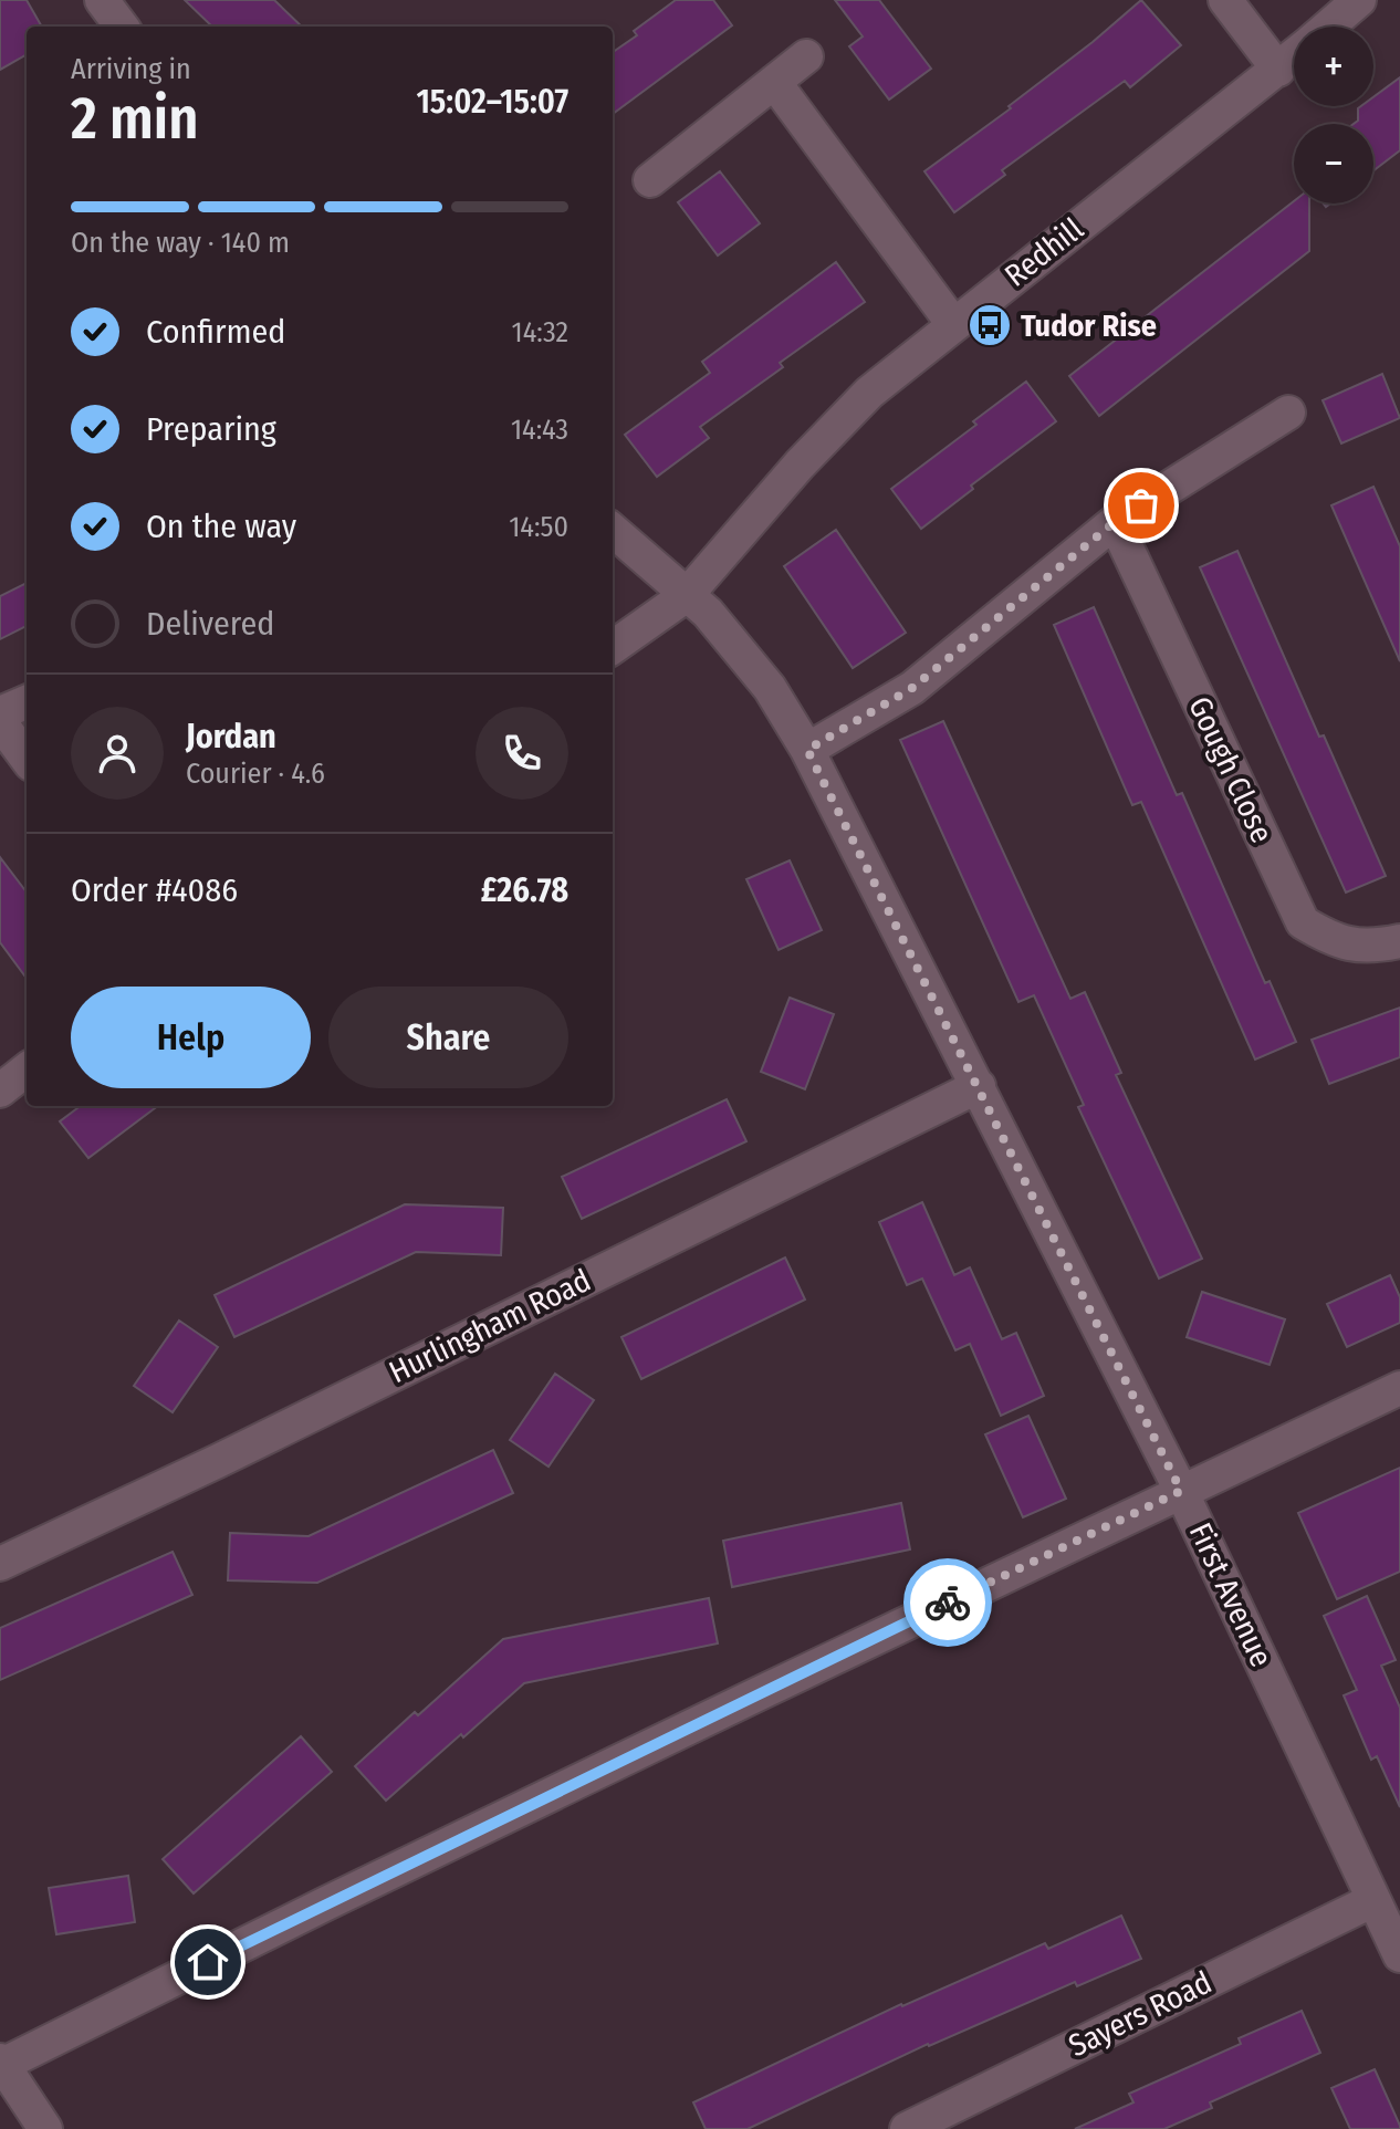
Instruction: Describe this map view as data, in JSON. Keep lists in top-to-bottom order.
{
  "streets": {
    "street": [
      "Redhill",
      "Gough Close",
      "Hurlingham Road",
      "First Avenue",
      "Sayers Road"
    ]
  },
  "crossings": [
    ["Redhill", "First Avenue"],
    ["Hurlingham Road", "First Avenue"],
    ["First Avenue", "Sayers Road"]
  ],
  "places": {
    "bus stop": ["Tudor Rise"]
  },
  "page": {
    "map_buttons": ["+", "−"],
    "heading": ["2 min", "Arriving in", "15:02–15:07"],
    "panel": [
      "Jordan",
      "Courier · 4.6",
      "Order #4086",
      "£26.78"
    ],
    "bar": "On the way · 140 m",
    "list": [
      ["Confirmed", "14:32"],
      ["Preparing", "14:43"],
      ["On the way", "14:50"],
      "Delivered"
    ],
    "buttons": ["Help", "Share"]
  }
}
